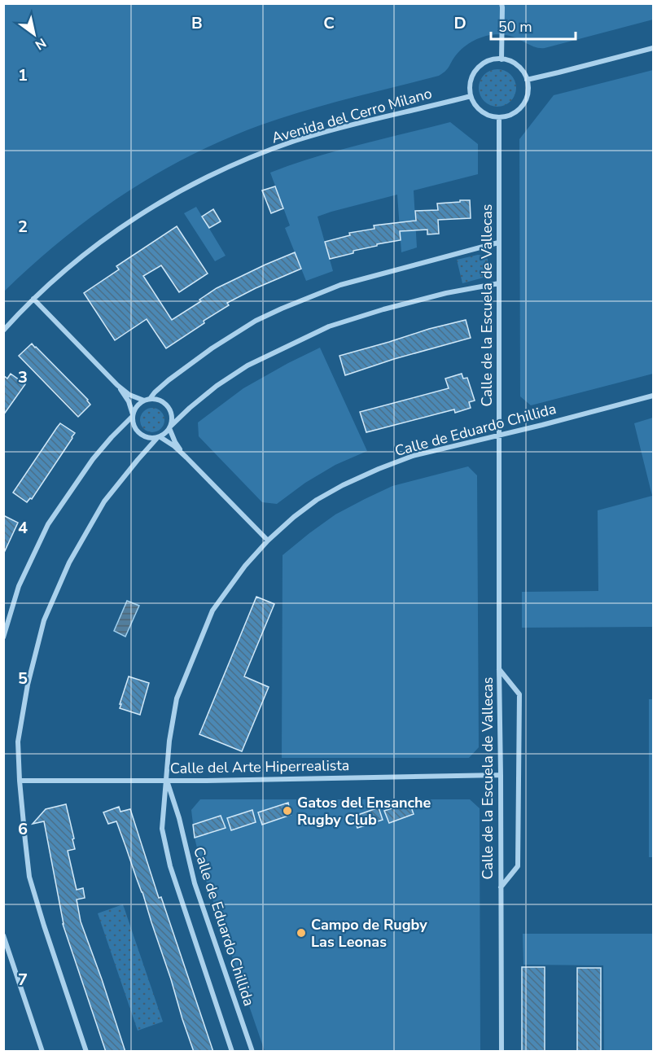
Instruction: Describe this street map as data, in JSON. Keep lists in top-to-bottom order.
{
  "streets": {
    "street": [
      "Avenida del Cerro Milano",
      "Calle de la Escuela de Vallecas",
      "Calle de Eduardo Chillida",
      "Calle del Arte Hiperrealista"
    ]
  },
  "crossings": [
    ["Avenida del Cerro Milano", "Calle de la Escuela de Vallecas"],
    ["Calle de la Escuela de Vallecas", "Calle de Eduardo Chillida"],
    ["Calle de la Escuela de Vallecas", "Calle del Arte Hiperrealista"],
    ["Calle de Eduardo Chillida", "Calle del Arte Hiperrealista"]
  ],
  "places": ["Gatos del Ensanche Rugby Club", "Campo de Rugby Las Leonas"],
  "scale_bar": "50 m",
  "north": "bottom right",
  "grid": {
    "columns": ["B", "C", "D"],
    "rows": [
      "1",
      "2",
      "3",
      "4",
      "5",
      "6",
      "7"
    ]
  }
}
